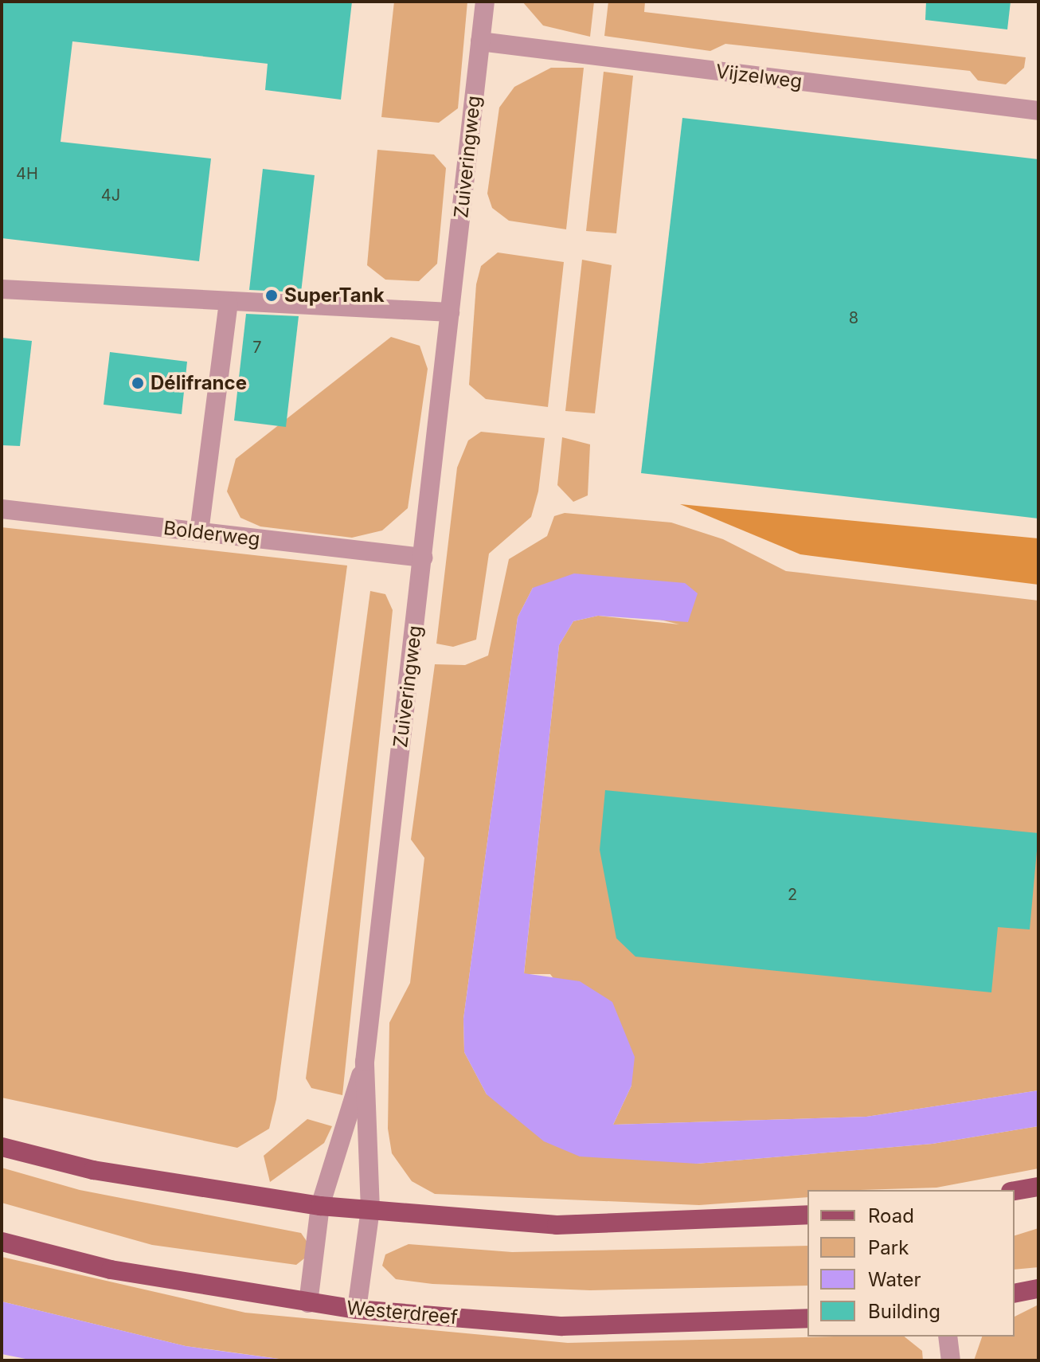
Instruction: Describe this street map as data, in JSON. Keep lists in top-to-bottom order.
{
  "streets": {
    "main road": ["Westerdreef"],
    "street": ["Vijzelweg", "Zuiveringweg", "Bolderweg"]
  },
  "crossings": [
    ["Vijzelweg", "Zuiveringweg"],
    ["Zuiveringweg", "Bolderweg"],
    ["Zuiveringweg", "Westerdreef"]
  ],
  "places": ["SuperTank", "Délifrance"],
  "house_numbers": [
    "4H",
    "4J",
    "8",
    "7",
    "2"
  ],
  "legend": [
    "Road",
    "Park",
    "Water",
    "Building"
  ]
}
